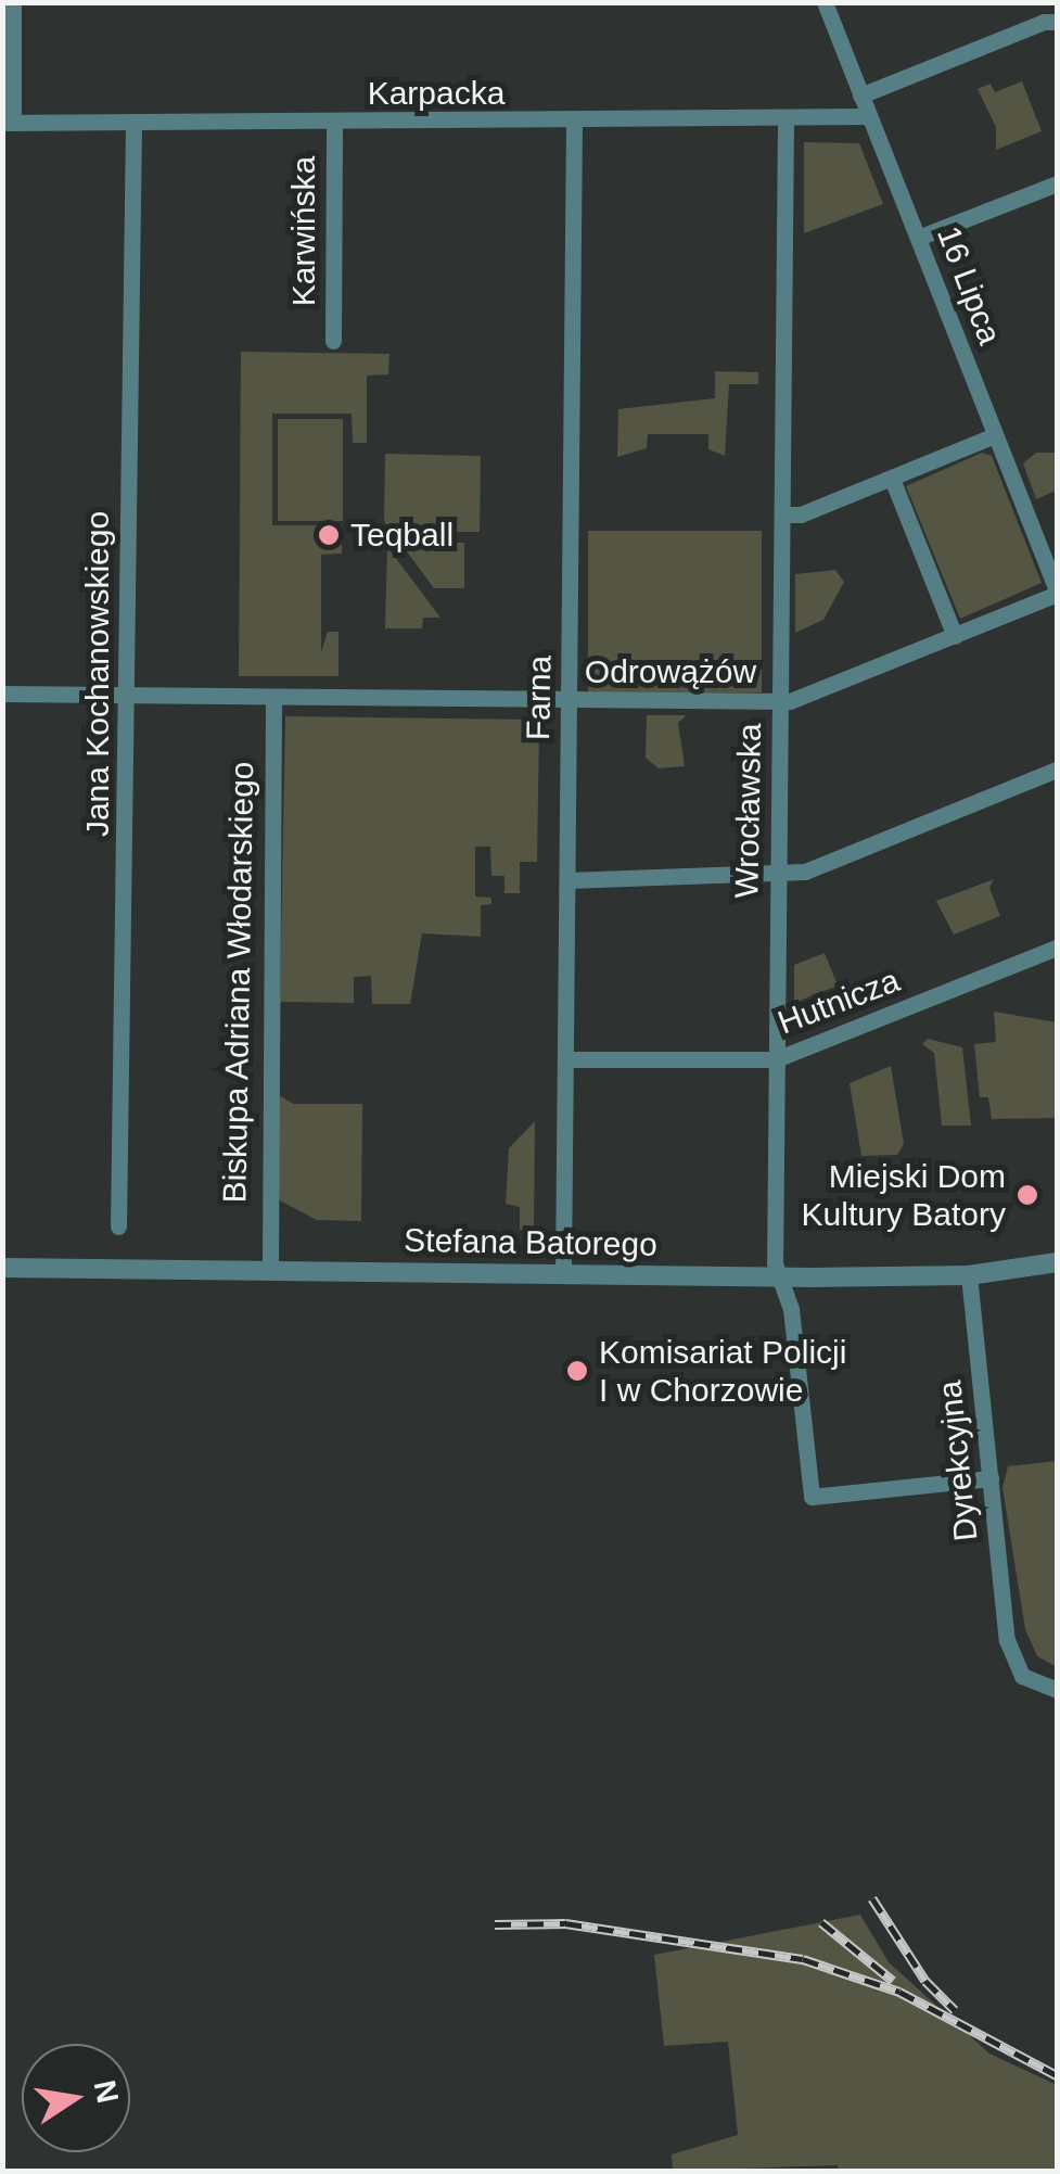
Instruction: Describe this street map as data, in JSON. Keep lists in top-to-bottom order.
{
  "streets": {
    "street": [
      "Karpacka",
      "Karwińska",
      "16 Lipca",
      "Odrowążów",
      "Jana Kochanowskiego",
      "Farna",
      "Wrocławska",
      "Biskupa Adriana Włodarskiego",
      "Hutnicza",
      "Stefana Batorego",
      "Dyrekcyjna"
    ]
  },
  "crossings": [
    ["Karpacka", "Karwińska"],
    ["Karpacka", "16 Lipca"],
    ["Karpacka", "Jana Kochanowskiego"],
    ["Karpacka", "Farna"],
    ["Karpacka", "Wrocławska"],
    ["16 Lipca", "Odrowążów"],
    ["Odrowążów", "Jana Kochanowskiego"],
    ["Odrowążów", "Farna"],
    ["Odrowążów", "Wrocławska"],
    ["Odrowążów", "Biskupa Adriana Włodarskiego"],
    ["Farna", "Hutnicza"],
    ["Farna", "Stefana Batorego"],
    ["Wrocławska", "Hutnicza"],
    ["Wrocławska", "Stefana Batorego"],
    ["Wrocławska", "Dyrekcyjna"],
    ["Biskupa Adriana Włodarskiego", "Stefana Batorego"],
    ["Stefana Batorego", "Dyrekcyjna"]
  ],
  "places": ["Teqball", "Miejski Dom Kultury Batory", "Komisariat Policji I w Chorzowie"],
  "north": "right"
}
